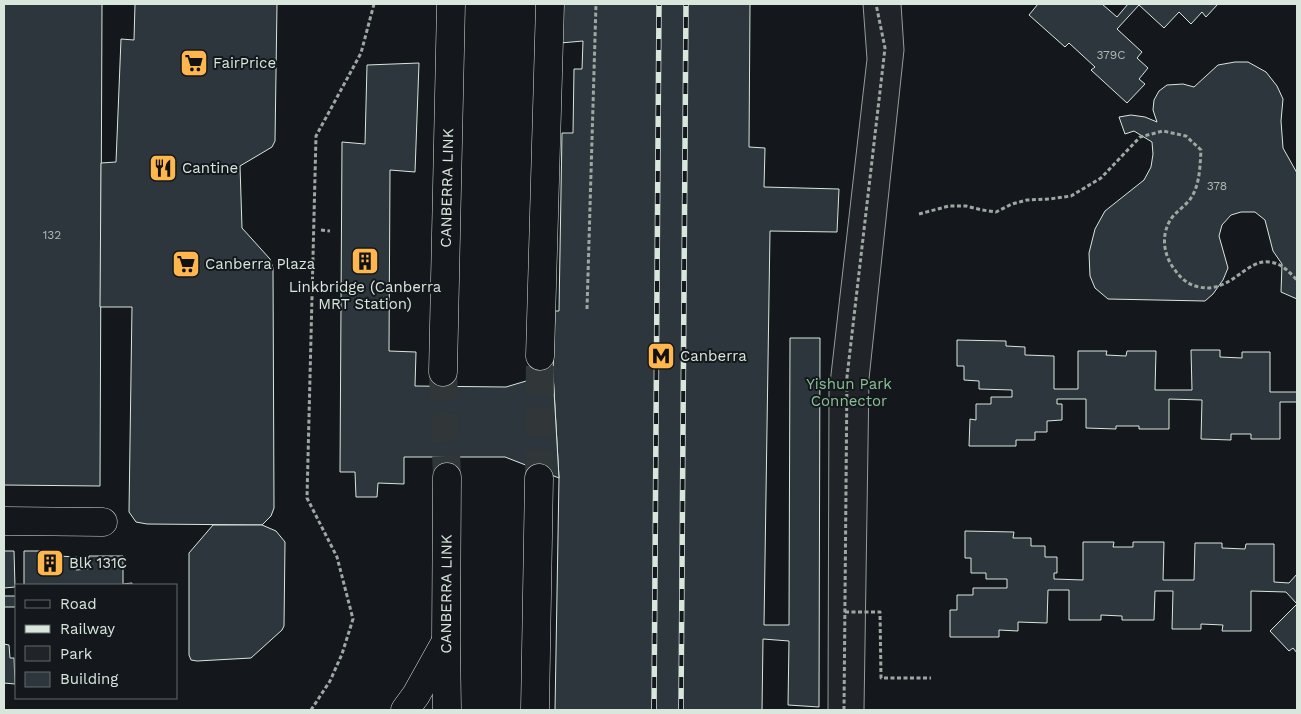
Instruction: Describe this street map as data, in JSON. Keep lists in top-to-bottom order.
{
  "streets": {
    "main road": ["CANBERRA LINK"]
  },
  "parks": ["Yishun Park Connector"],
  "places": {
    "supermarket": ["FairPrice", "Canberra Plaza"],
    "restaurant": ["Cantine"],
    "building": ["Linkbridge (Canberra MRT Station)", "Blk 131C"],
    "metro station": ["Canberra"]
  },
  "house_numbers": ["379C", "378", "132"],
  "legend": [
    "Road",
    "Railway",
    "Park",
    "Building"
  ]
}
